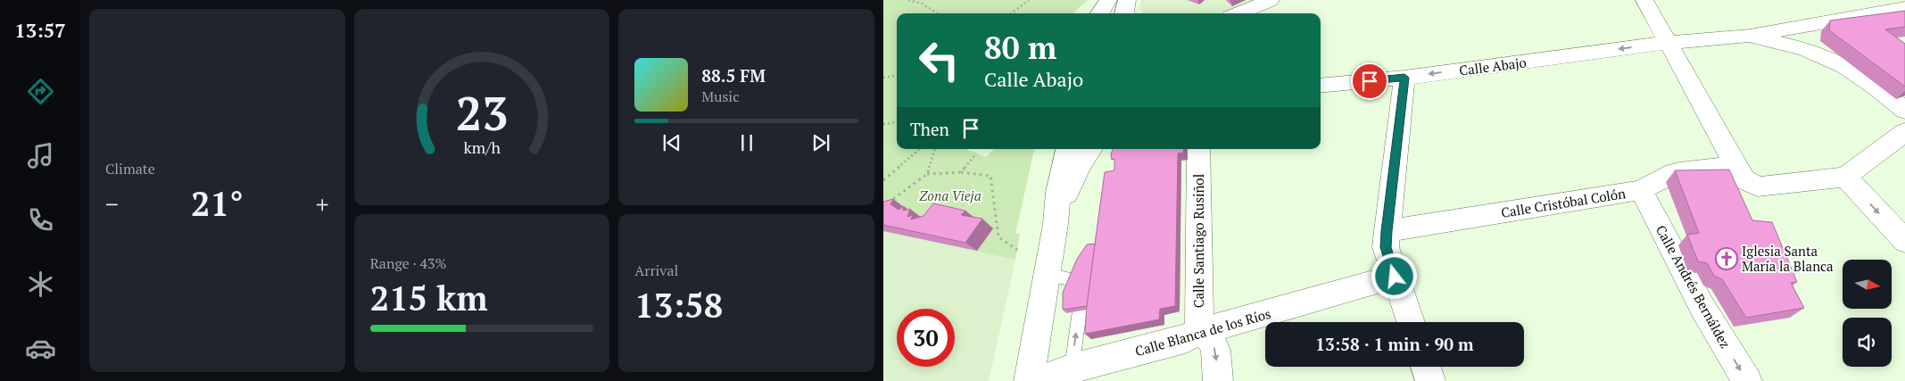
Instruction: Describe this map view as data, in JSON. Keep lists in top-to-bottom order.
{
  "streets": {
    "street": [
      "Calle Abajo",
      "Calle Cristóbal Colón",
      "Calle Santiago Rusiñol",
      "Calle Andrés Bernáldez",
      "Calle Blanca de los Ríos"
    ]
  },
  "crossings": [
    ["Calle Cristóbal Colón", "Calle Andrés Bernáldez"],
    ["Calle Santiago Rusiñol", "Calle Blanca de los Ríos"]
  ],
  "one_way": ["Calle Abajo"],
  "parks": ["Zona Vieja"],
  "places": {
    "church": ["Iglesia Santa María la Blanca"]
  },
  "north": "right",
  "page": {
    "tabs": "13:57",
    "tile": [
      "Climate",
      ["Range · 43%", "215 km"],
      ["Arrival", "13:58"]
    ],
    "turn": ["80 m", "Calle Abajo"],
    "song": ["88.5 FM", "Music"],
    "then": "Then",
    "heat": ["−", "21°", "+"],
    "limit": "30",
    "trip": "13:58 · 1 min · 90 m",
    "gauge": ["23", "km/h"]
  }
}
